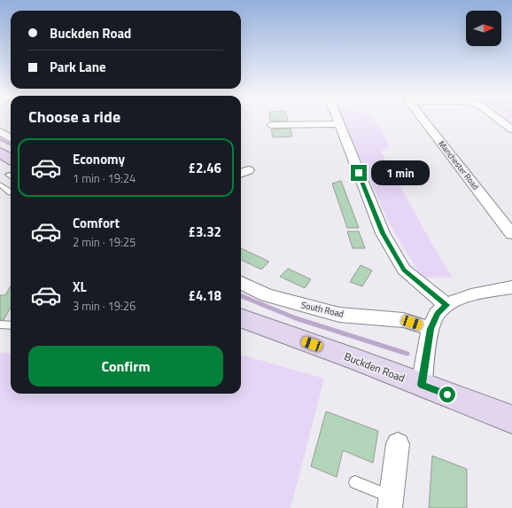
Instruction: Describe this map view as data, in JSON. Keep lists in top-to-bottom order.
{
  "streets": {
    "main road": ["Buckden Road"],
    "street": ["Manchester Road", "South Road"]
  },
  "north": "right",
  "page": {
    "banner": ["Buckden Road", "Park Lane"],
    "heading": "Choose a ride",
    "list": [
      {
        "name": "Economy",
        "note": "1 min · 19:24",
        "value": "£2.46"
      },
      {
        "name": "Comfort",
        "note": "2 min · 19:25",
        "value": "£3.32"
      },
      {
        "name": "XL",
        "note": "3 min · 19:26",
        "value": "£4.18"
      }
    ],
    "bubble": "1 min",
    "buttons": "Confirm"
  }
}
